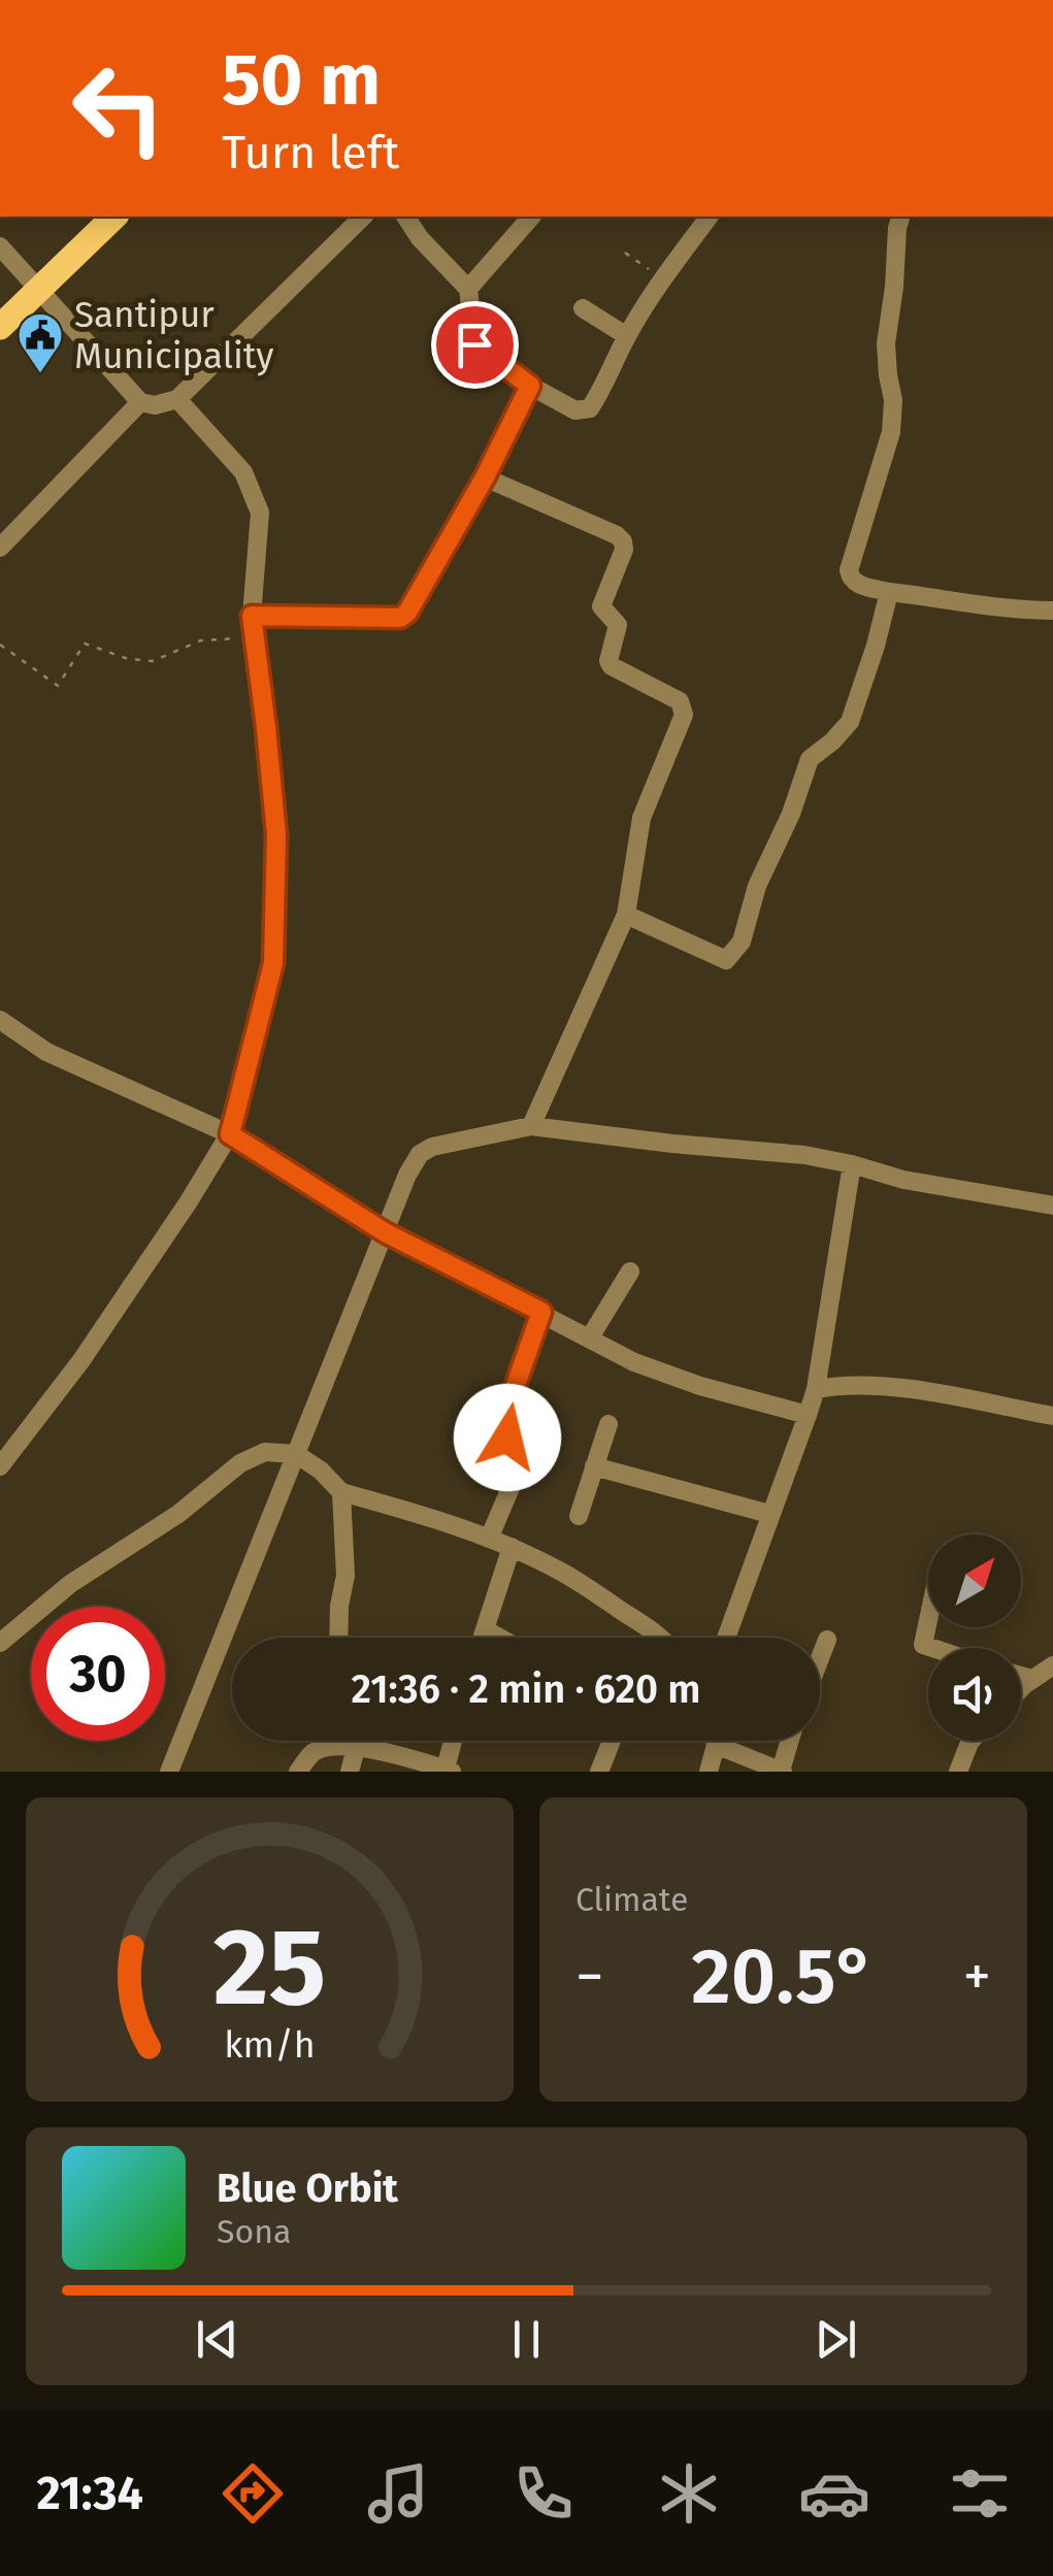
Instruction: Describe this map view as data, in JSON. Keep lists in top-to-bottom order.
{
  "places": {
    "public building": ["Santipur Municipality"]
  },
  "north": "top right",
  "page": {
    "turn": ["50 m", "Turn left"],
    "limit": "30",
    "trip": "21:36 · 2 min · 620 m",
    "tile": "Climate",
    "heat": ["−", "20.5°", "+"],
    "song": ["Blue Orbit", "Sona"],
    "tabs": "21:34",
    "gauge": ["25", "km/h"]
  }
}
